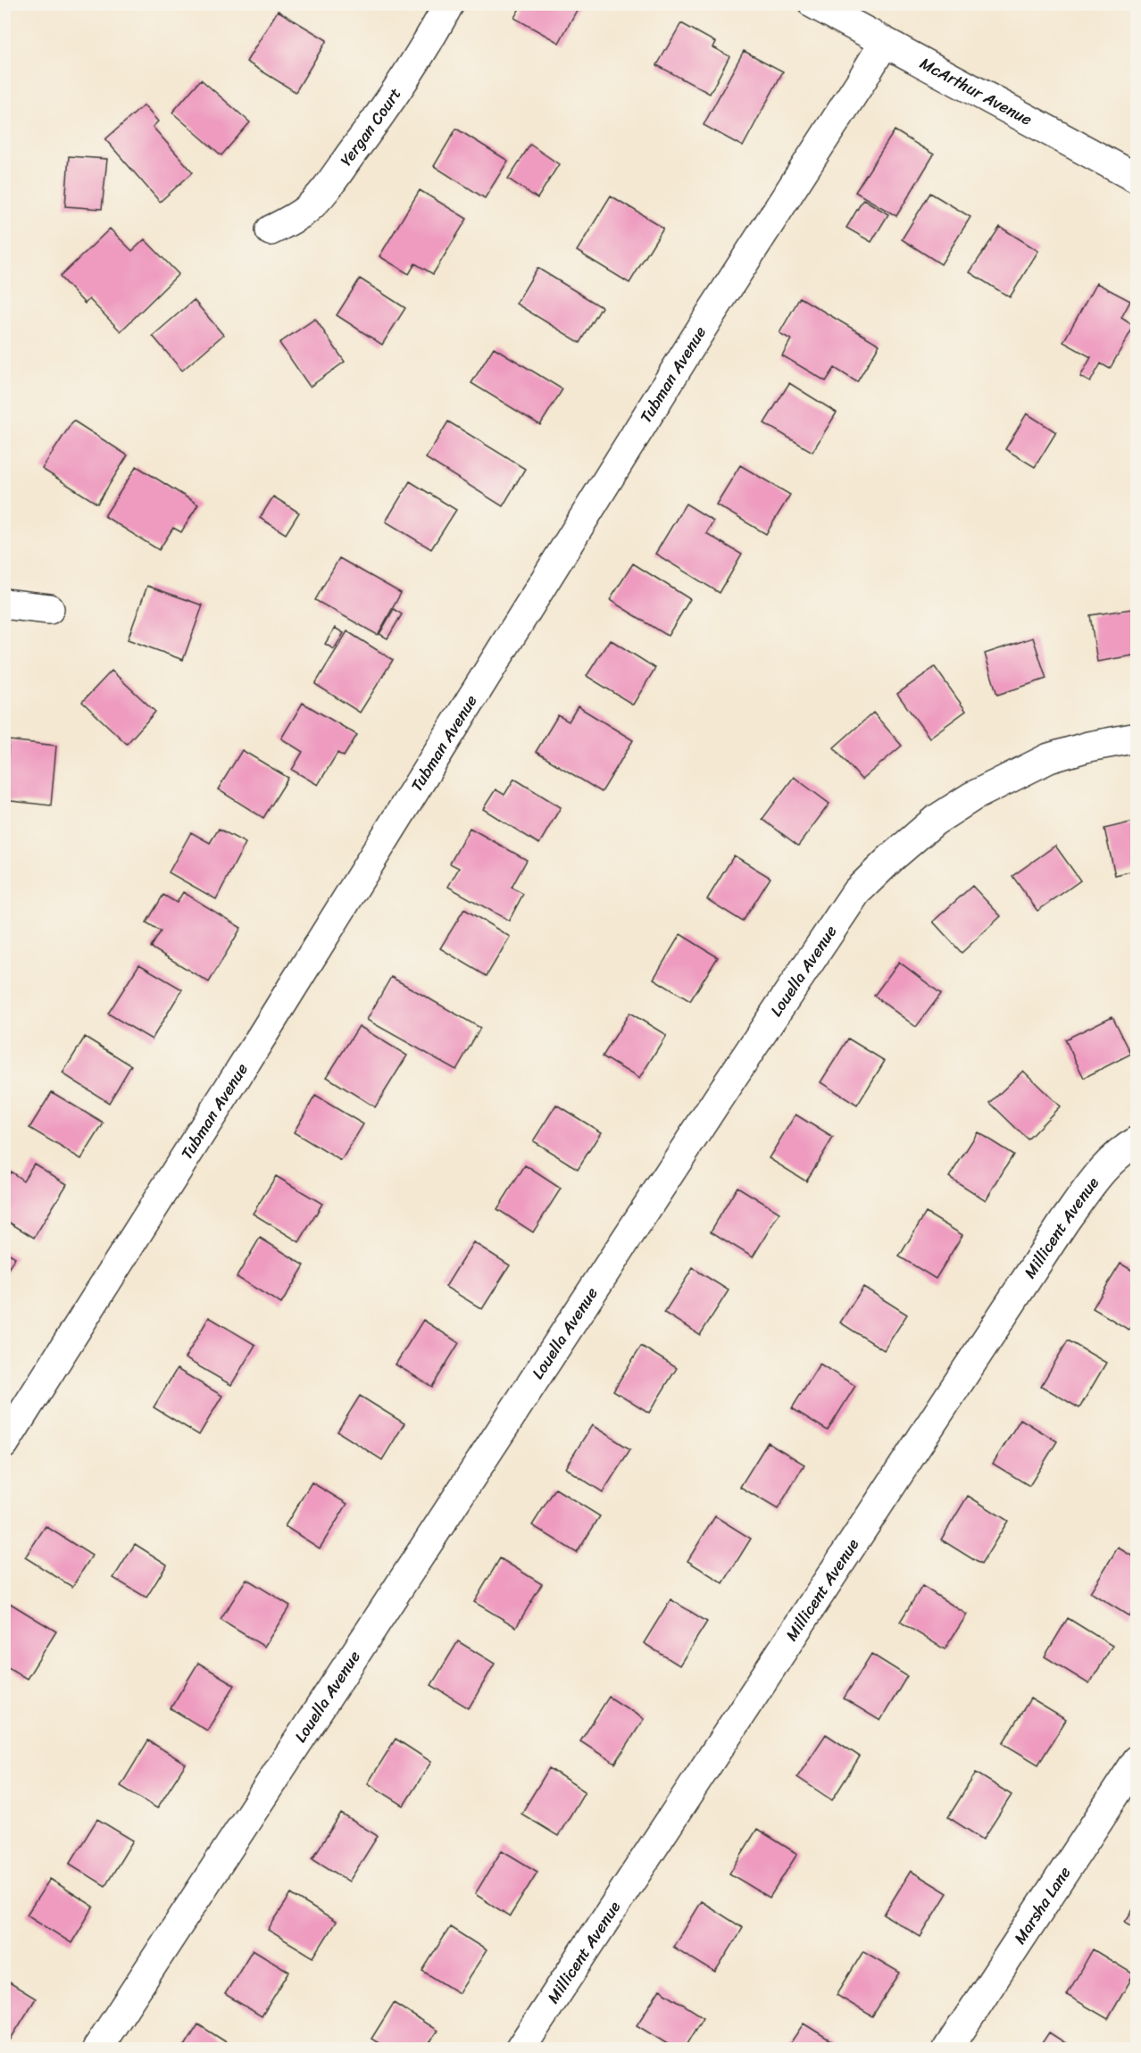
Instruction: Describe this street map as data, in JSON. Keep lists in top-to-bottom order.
{
  "streets": {
    "street": [
      "McArthur Avenue",
      "Yergan Court",
      "Tubman Avenue",
      "Louella Avenue",
      "Millicent Avenue",
      "Marsha Lane"
    ]
  },
  "crossings": [
    ["McArthur Avenue", "Tubman Avenue"]
  ]
}
